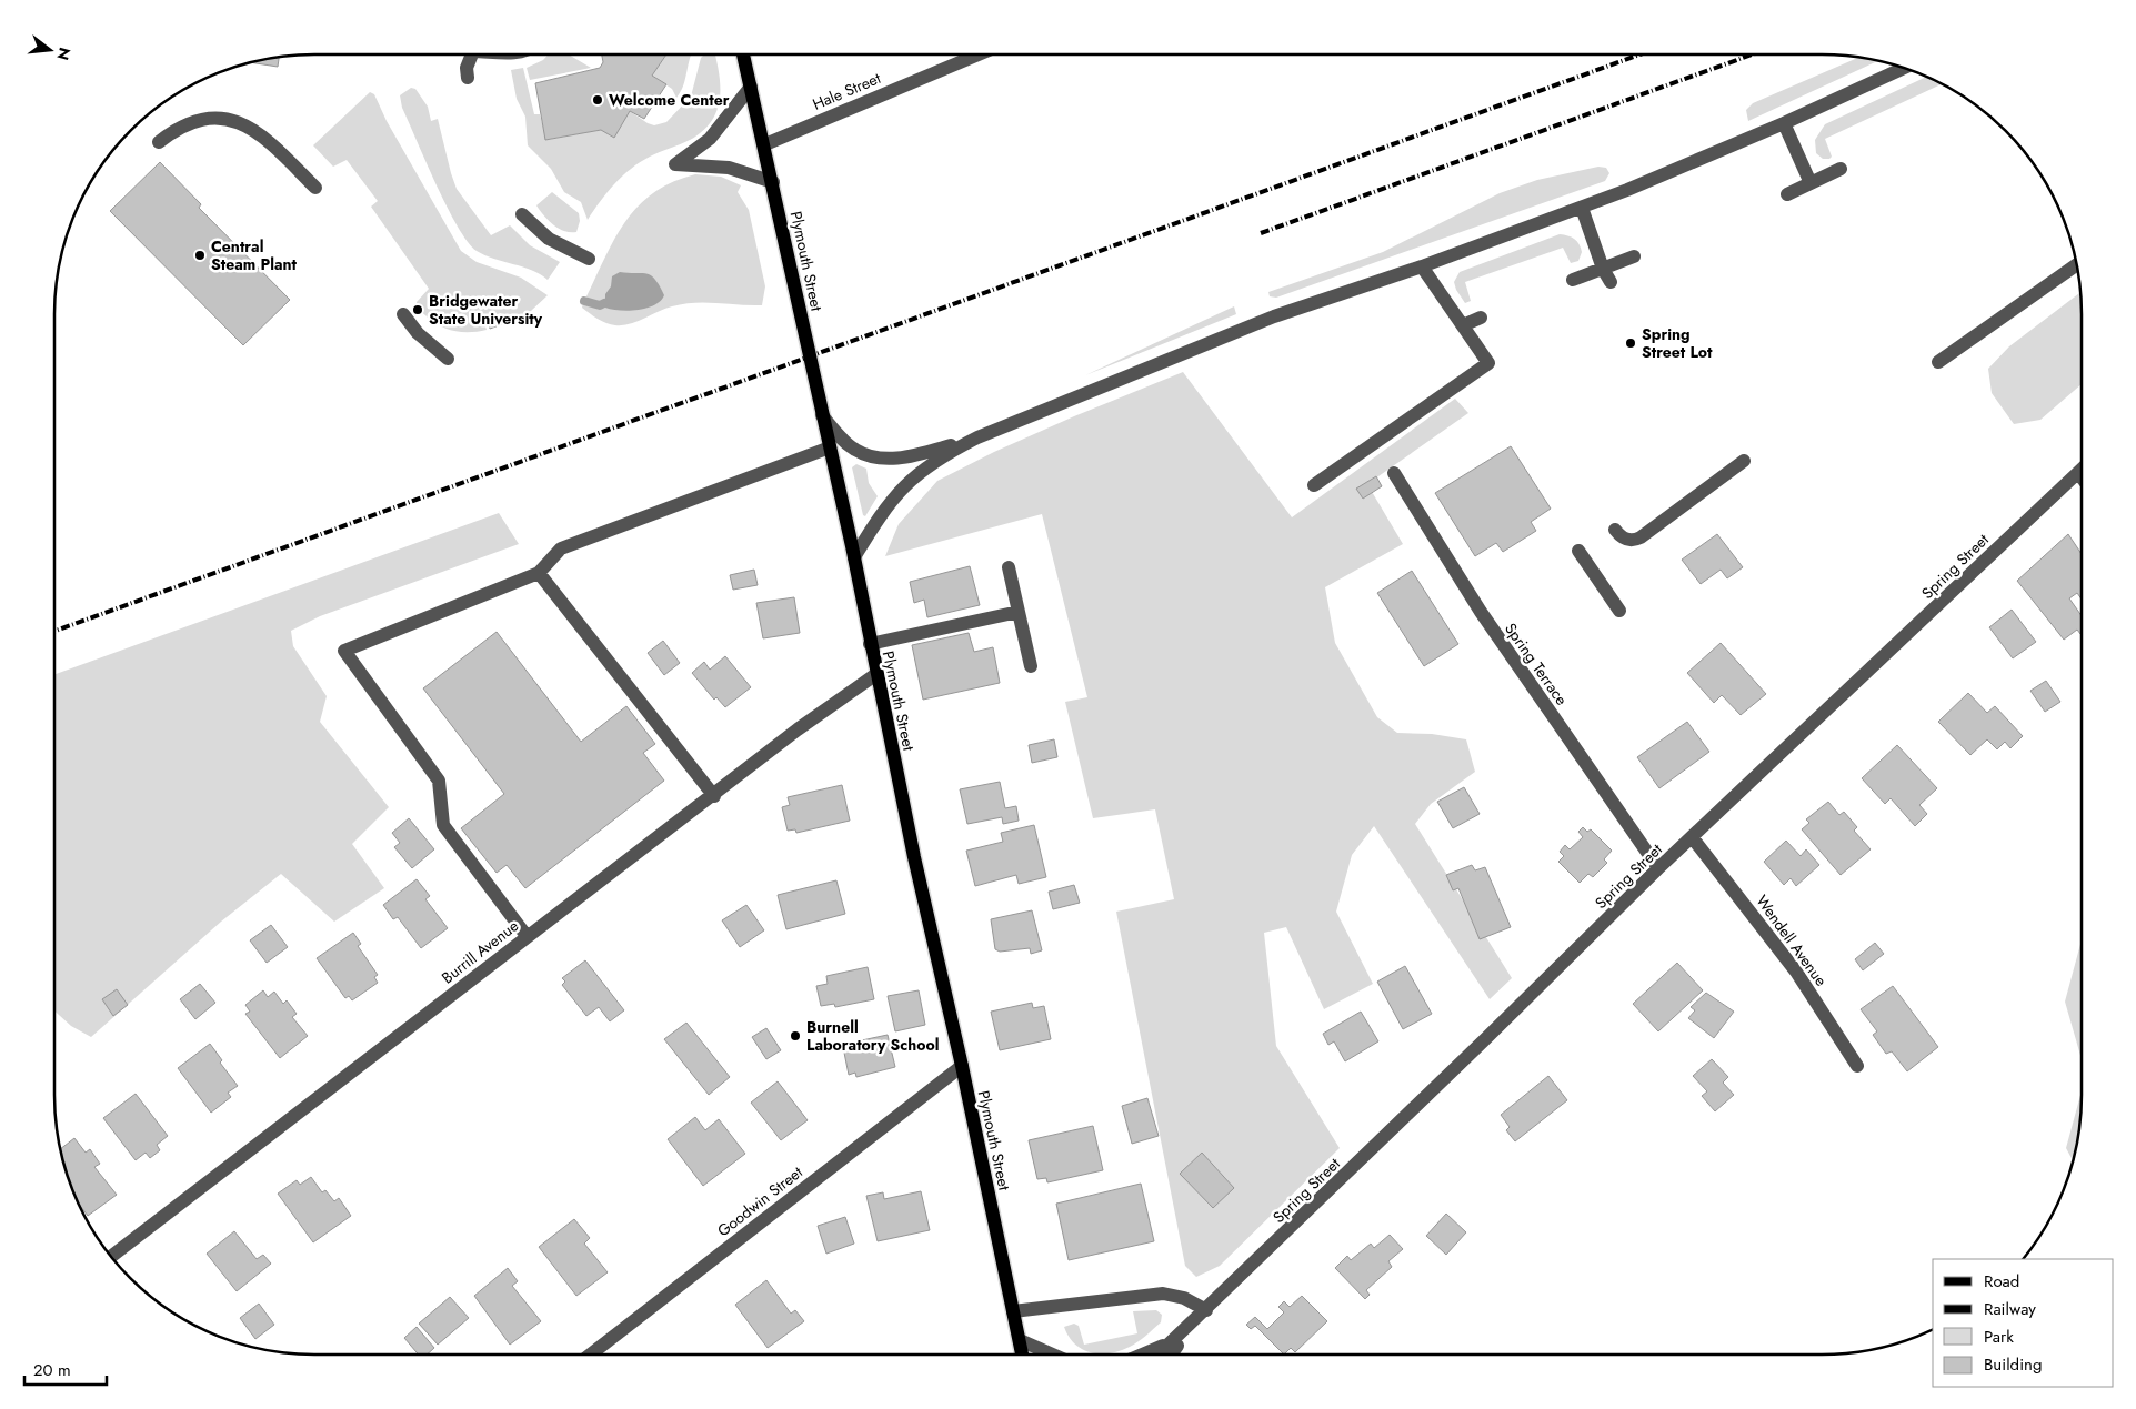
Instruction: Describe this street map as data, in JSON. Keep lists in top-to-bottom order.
{
  "streets": {
    "main road": ["Plymouth Street"],
    "street": [
      "Hale Street",
      "Spring Street",
      "Spring Terrace",
      "Wendell Avenue",
      "Burrill Avenue",
      "Goodwin Street"
    ]
  },
  "crossings": [
    ["Hale Street", "Plymouth Street"],
    ["Plymouth Street", "Burrill Avenue"],
    ["Plymouth Street", "Goodwin Street"],
    ["Spring Street", "Spring Terrace"],
    ["Spring Street", "Wendell Avenue"]
  ],
  "places": [
    "Welcome Center",
    "Central Steam Plant",
    "Bridgewater State University",
    "Spring Street Lot",
    "Burnell Laboratory School"
  ],
  "legend": [
    "Road",
    "Railway",
    "Park",
    "Building"
  ],
  "scale_bar": "20 m",
  "north": "right"
}
